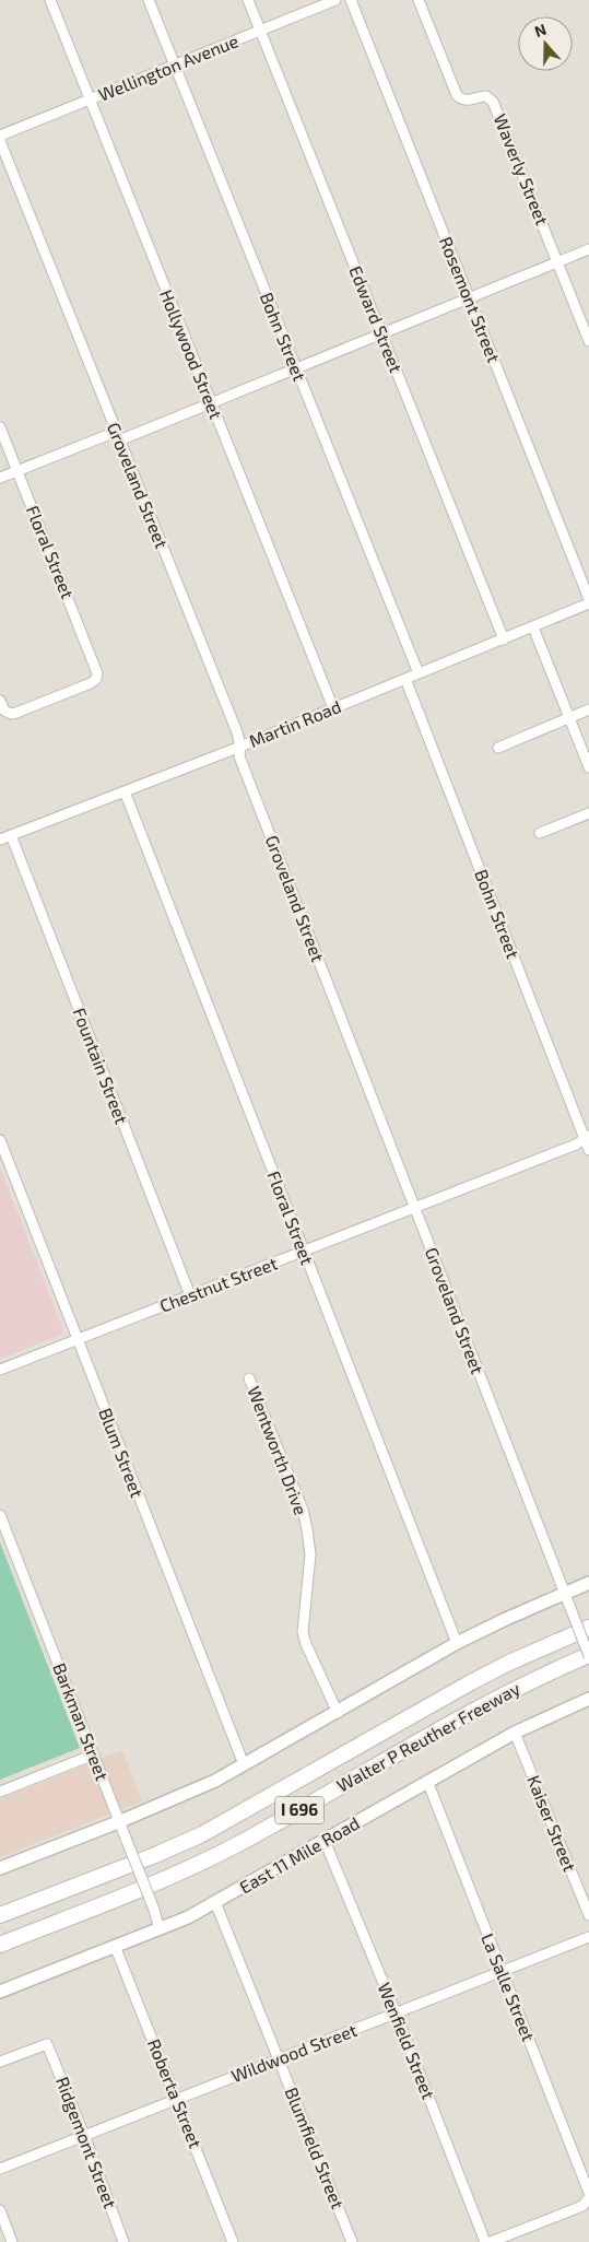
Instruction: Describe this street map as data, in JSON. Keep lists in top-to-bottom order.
{
  "streets": {
    "highway": ["Walter P Reuther Freeway", "I 696"],
    "main road": ["East 11 Mile Road"],
    "street": [
      "Wellington Avenue",
      "Waverly Street",
      "Rosemont Street",
      "Edward Street",
      "Bohn Street",
      "Hollywood Street",
      "Groveland Street",
      "Floral Street",
      "Martin Road",
      "Fountain Street",
      "Chestnut Street",
      "Wentworth Drive",
      "Blum Street",
      "Barkman Street",
      "Kaiser Street",
      "La Salle Street",
      "Wenfield Street",
      "Wildwood Street",
      "Roberta Street",
      "Ridgemont Street",
      "Blumfield Street"
    ]
  },
  "crossings": [
    ["Wellington Avenue", "Edward Street"],
    ["Wellington Avenue", "Bohn Street"],
    ["Wellington Avenue", "Hollywood Street"],
    ["Edward Street", "Martin Road"],
    ["Bohn Street", "Martin Road"],
    ["Bohn Street", "Chestnut Street"],
    ["Hollywood Street", "Martin Road"],
    ["Groveland Street", "Martin Road"],
    ["Groveland Street", "Chestnut Street"],
    ["Groveland Street", "Walter P Reuther Freeway"],
    ["Floral Street", "Martin Road"],
    ["Floral Street", "Chestnut Street"],
    ["Martin Road", "Fountain Street"],
    ["Fountain Street", "Chestnut Street"],
    ["Chestnut Street", "Blum Street"],
    ["Barkman Street", "East 11 Mile Road"],
    ["Kaiser Street", "East 11 Mile Road"],
    ["East 11 Mile Road", "La Salle Street"],
    ["East 11 Mile Road", "Wenfield Street"],
    ["East 11 Mile Road", "Roberta Street"],
    ["East 11 Mile Road", "Blumfield Street"],
    ["La Salle Street", "Wildwood Street"],
    ["Wenfield Street", "Wildwood Street"],
    ["Wildwood Street", "Roberta Street"],
    ["Wildwood Street", "Ridgemont Street"],
    ["Wildwood Street", "Blumfield Street"]
  ],
  "north": "top"
}
